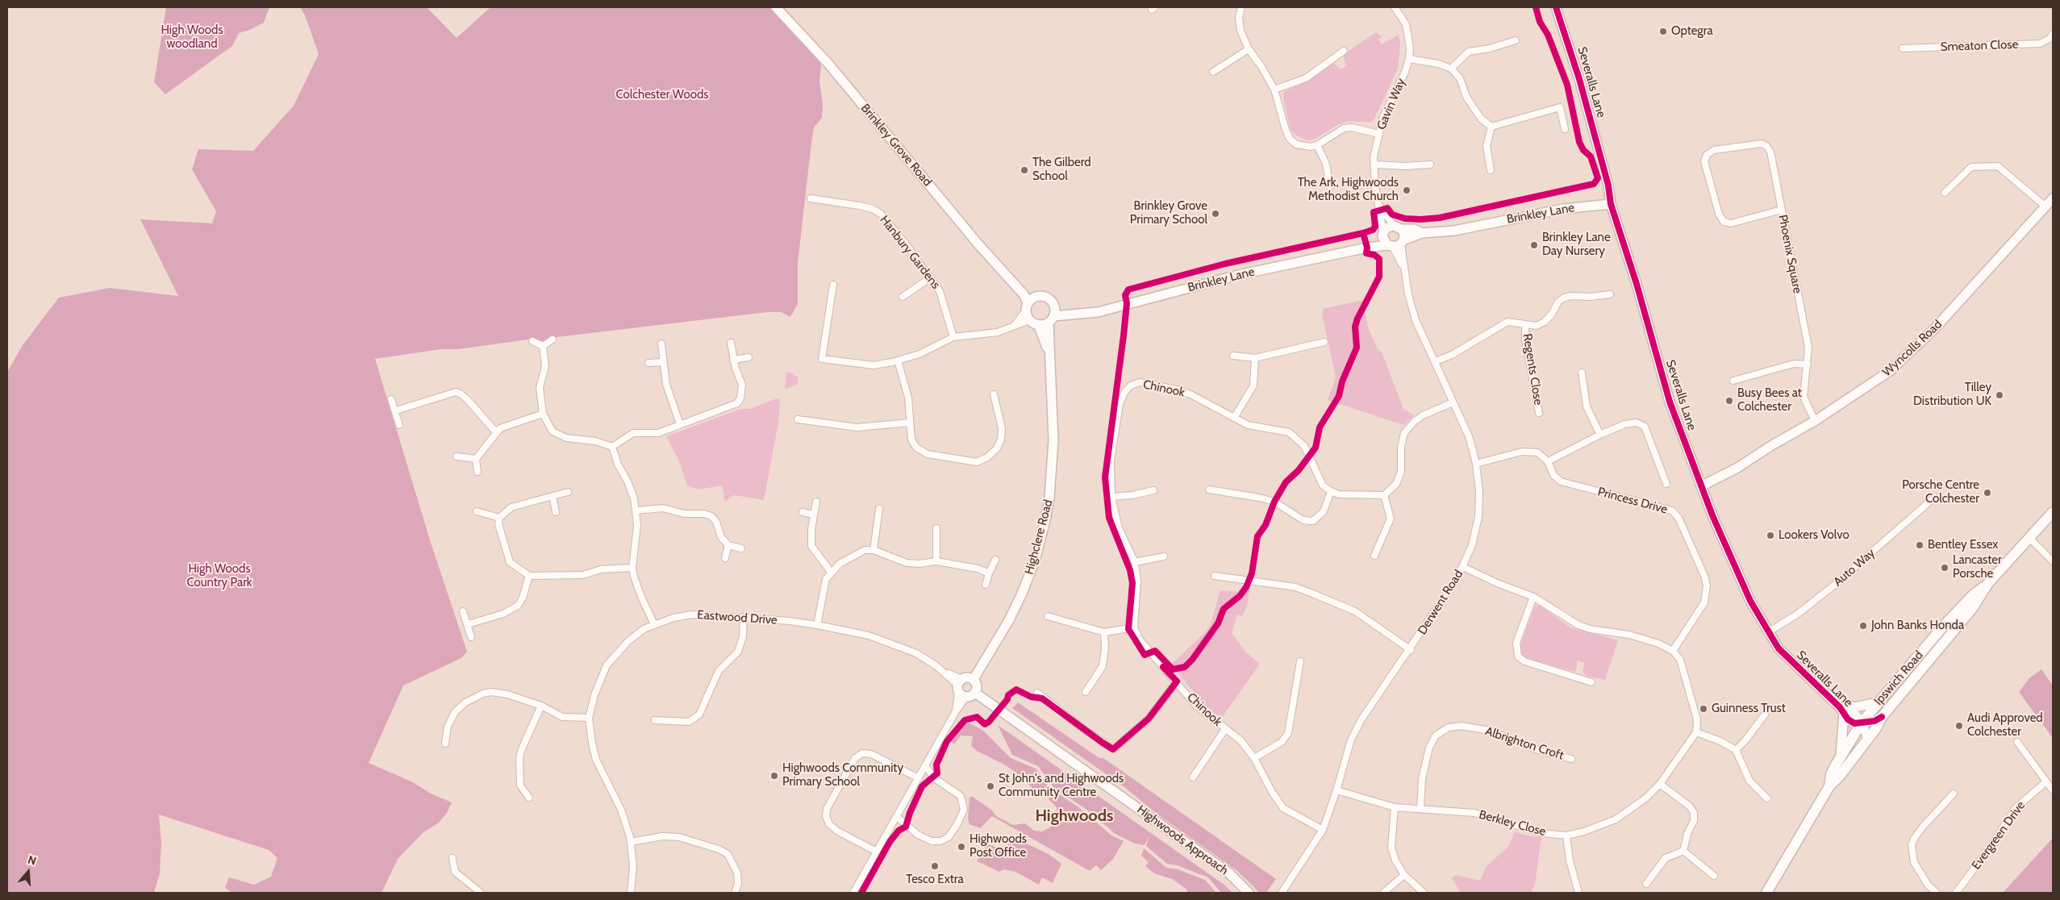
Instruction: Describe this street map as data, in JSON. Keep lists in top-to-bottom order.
{
  "streets": {
    "main road": ["Ipswich Road"],
    "street": [
      "Smeaton Close",
      "Severalls Lane",
      "Gavin Way",
      "Brinkley Grove Road",
      "Brinkley Lane",
      "Hanbury Gardens",
      "Phoenix Square",
      "Wyncolls Road",
      "Regents Close",
      "Chinook",
      "Princess Drive",
      "Highclere Road",
      "Auto Way",
      "Derwent Road",
      "Eastwood Drive",
      "Albrighton Croft",
      "Berkley Close",
      "Evergreen Drive",
      "Highwoods Approach"
    ]
  },
  "crossings": [
    ["Severalls Lane", "Brinkley Lane"],
    ["Severalls Lane", "Wyncolls Road"],
    ["Severalls Lane", "Auto Way"],
    ["Severalls Lane", "Ipswich Road"],
    ["Gavin Way", "Brinkley Lane"],
    ["Brinkley Grove Road", "Brinkley Lane"],
    ["Brinkley Grove Road", "Highclere Road"],
    ["Brinkley Lane", "Highclere Road"],
    ["Brinkley Lane", "Derwent Road"],
    ["Phoenix Square", "Wyncolls Road"],
    ["Regents Close", "Derwent Road"],
    ["Chinook", "Derwent Road"],
    ["Derwent Road", "Berkley Close"],
    ["Eastwood Drive", "Highwoods Approach"],
    ["Albrighton Croft", "Berkley Close"]
  ],
  "districts": ["Highwoods"],
  "parks": ["High Woods woodland", "Colchester Woods", "High Woods Country Park"],
  "places": [
    "Optegra",
    "The Gilberd School",
    "The Ark, Highwoods Methodist Church",
    "Brinkley Grove Primary School",
    "Brinkley Lane Day Nursery",
    "Tilley Distribution UK",
    "Busy Bees at Colchester",
    "Porsche Centre Colchester",
    "Lookers Volvo",
    "Bentley Essex",
    "Lancaster Porsche",
    "John Banks Honda",
    "Guinness Trust",
    "Audi Approved Colchester",
    "Highwoods Community Primary School",
    "St John's and Highwoods Community Centre",
    "Highwoods Post Office",
    "Tesco Extra"
  ],
  "north": "top"
}
